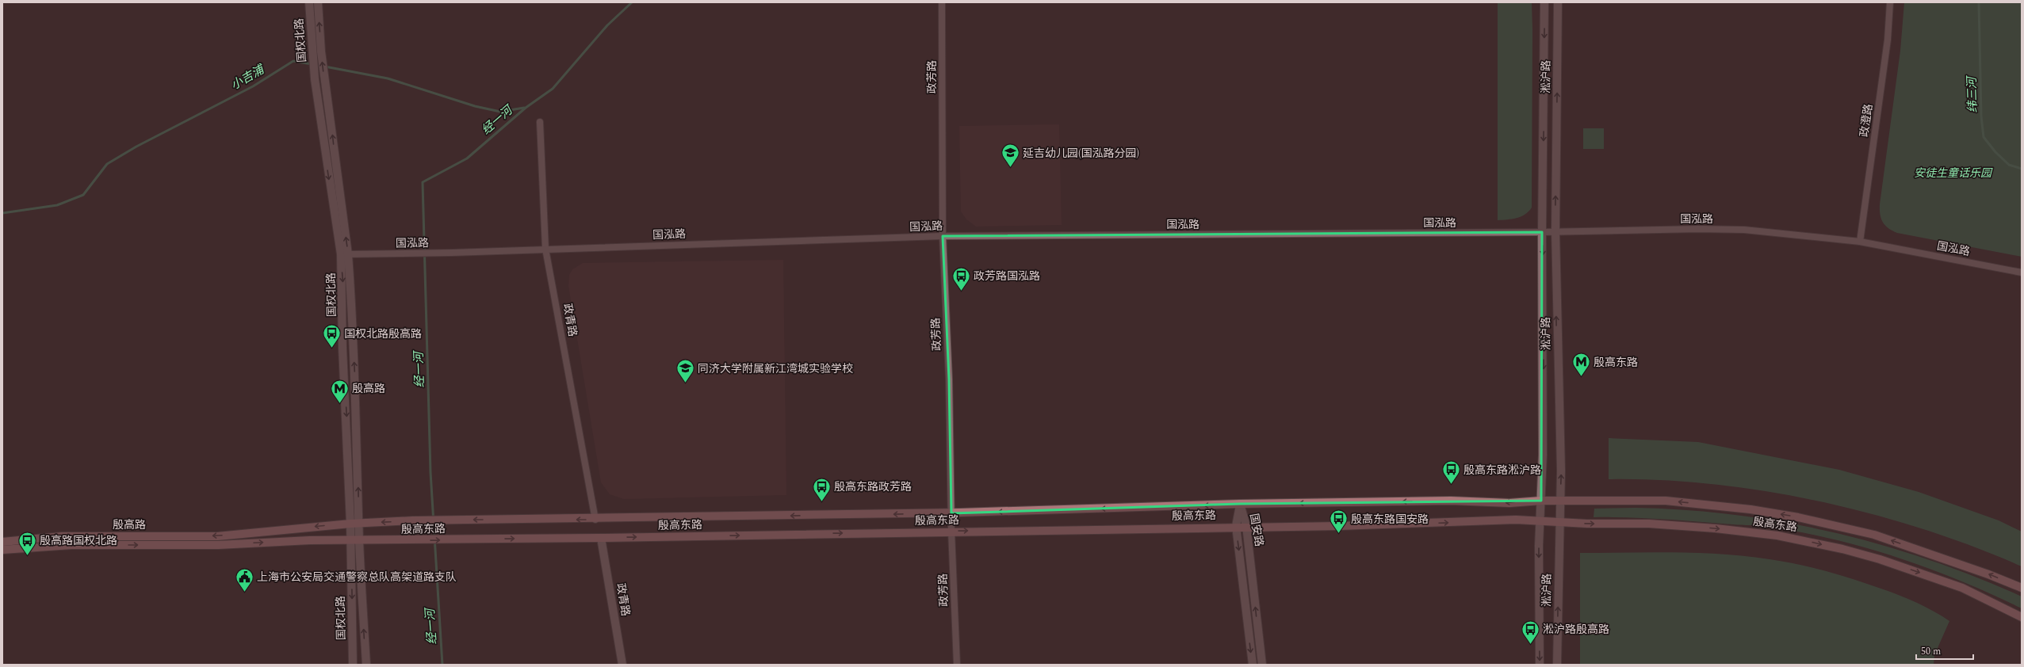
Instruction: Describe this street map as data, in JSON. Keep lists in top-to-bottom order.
{
  "streets": {
    "main road": [
      "国权北路",
      "淞沪路",
      "政青路",
      "殷高东路",
      "殷高路",
      "国安路"
    ],
    "street": ["政芳路", "政澄路", "国泓路"]
  },
  "crossings": [
    ["国权北路", "国泓路"],
    ["国权北路", "殷高东路"],
    ["国权北路", "殷高路"],
    ["政芳路", "国泓路"],
    ["政芳路", "殷高东路"],
    ["淞沪路", "国泓路"],
    ["淞沪路", "殷高东路"],
    ["政澄路", "国泓路"],
    ["国泓路", "政青路"],
    ["政青路", "殷高东路"],
    ["殷高东路", "殷高路"],
    ["殷高东路", "国安路"]
  ],
  "water": ["小吉浦", "纬三河", "经一河"],
  "parks": ["安徒生童话乐园"],
  "places": {
    "school or university": ["延吉幼儿园(国泓路分园)", "同济大学附属新江湾城实验学校"],
    "bus stop": [
      "政芳路国泓路",
      "国权北路殷高路",
      "殷高东路淞沪路",
      "殷高东路政芳路",
      "殷高东路国安路",
      "殷高路国权北路",
      "淞沪路殷高路"
    ],
    "metro station": ["殷高东路", "殷高路"],
    "public building": ["上海市公安局交通警察总队高架道路支队"]
  },
  "scale_bar": "50 m"
}
